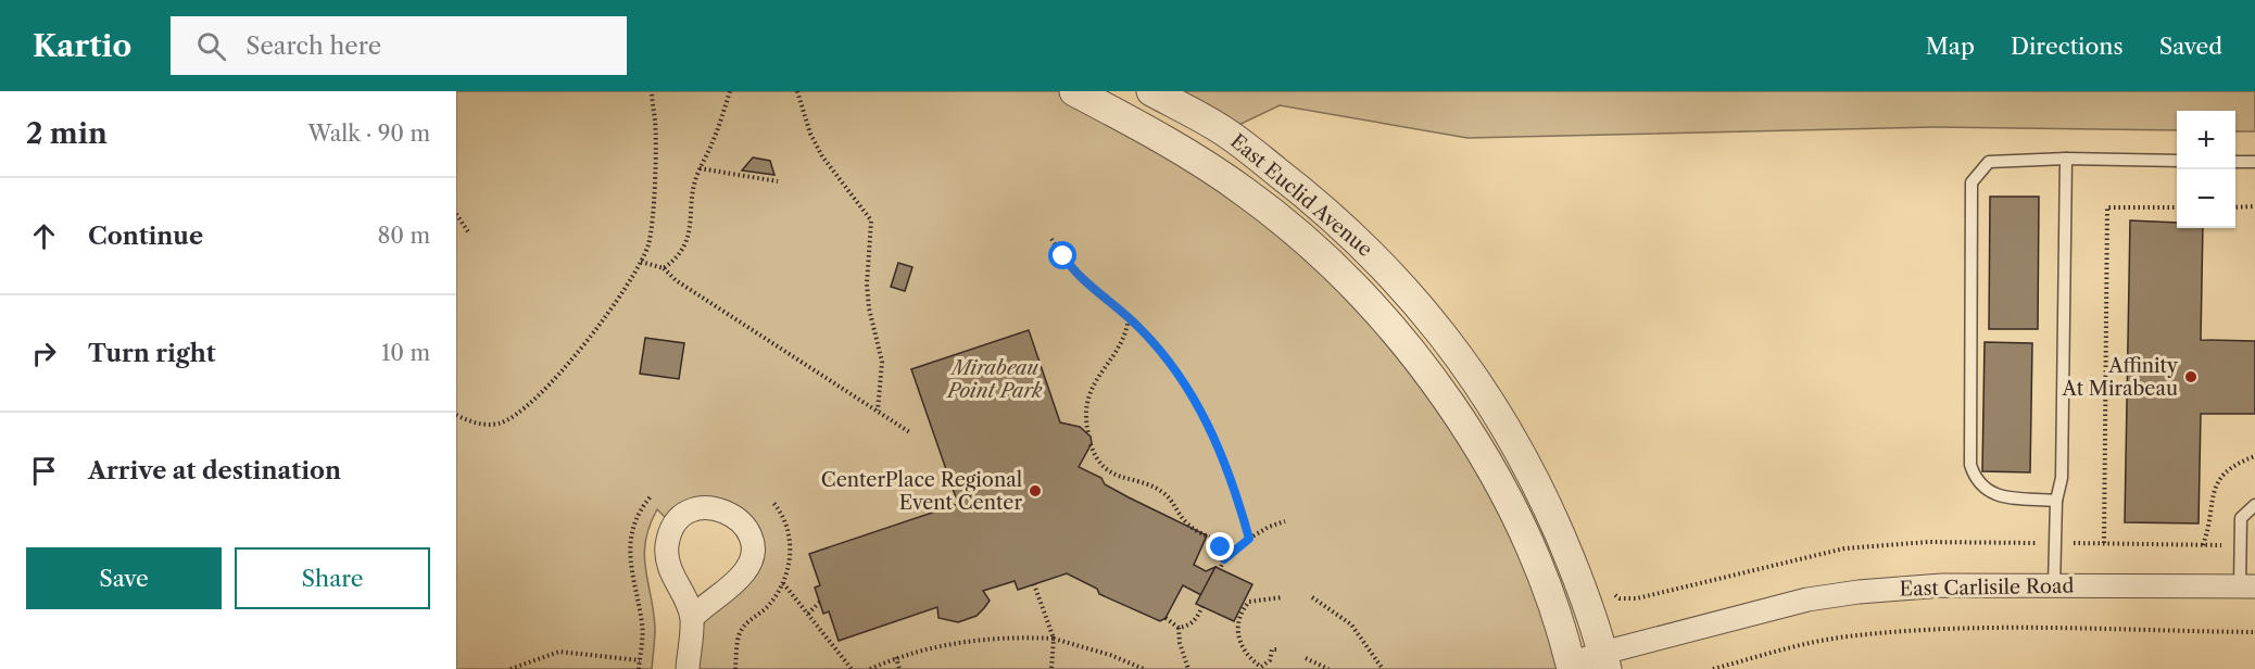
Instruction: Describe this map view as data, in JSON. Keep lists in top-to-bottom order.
{
  "streets": {
    "street": ["East Euclid Avenue", "East Carlisile Road"]
  },
  "crossings": [
    ["East Euclid Avenue", "East Carlisile Road"]
  ],
  "parks": ["Mirabeau Point Park"],
  "places": ["Affinity At Mirabeau", "CenterPlace Regional Event Center"],
  "page": {
    "header": "Kartio",
    "search": "Search here",
    "nav": ["Map", "Directions", "Saved"],
    "heading": ["2 min", "Walk · 90 m"],
    "map_buttons": ["+", "−"],
    "list": [
      ["Continue", "80 m"],
      ["Turn right", "10 m"],
      "Arrive at destination"
    ],
    "buttons": ["Save", "Share"]
  }
}
